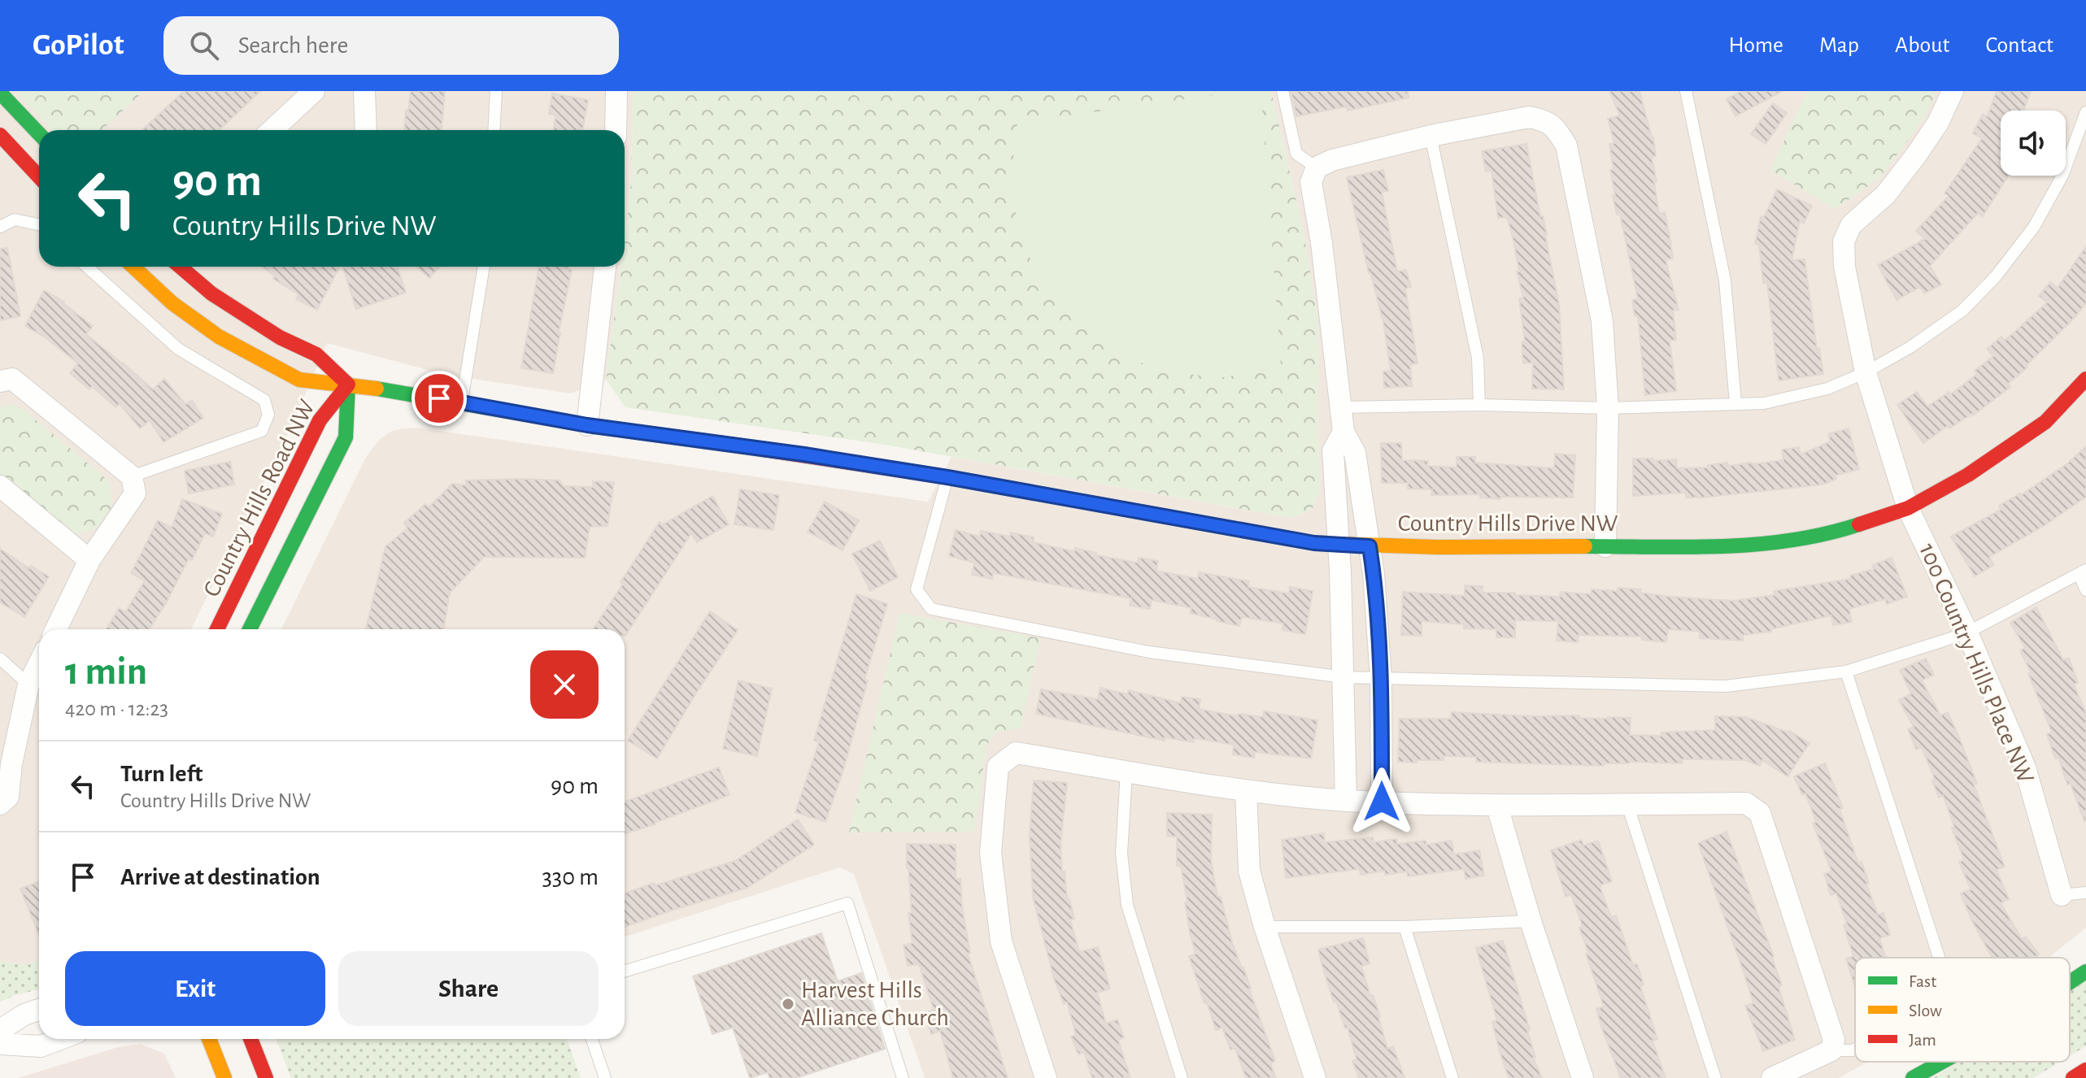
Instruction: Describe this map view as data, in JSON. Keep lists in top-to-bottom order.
{
  "streets": {
    "street": ["Country Hills Road NW", "Country Hills Drive NW", "100 Country Hills Place NW"]
  },
  "crossings": [
    ["Country Hills Road NW", "Country Hills Drive NW"],
    ["Country Hills Drive NW", "100 Country Hills Place NW"]
  ],
  "places": ["Harvest Hills Alliance Church"],
  "legend": ["Fast", "Slow", "Jam"],
  "page": {
    "header": "GoPilot",
    "search": "Search here",
    "nav": [
      "Home",
      "Map",
      "About",
      "Contact"
    ],
    "turn": ["90 m", "Country Hills Drive NW"],
    "heading": ["1 min", "420 m · 12:23"],
    "list": [
      {
        "name": "Turn left",
        "note": "Country Hills Drive NW",
        "value": "90 m"
      },
      {
        "name": "Arrive at destination",
        "value": "330 m"
      }
    ],
    "buttons": ["Exit", "Share"]
  }
}
